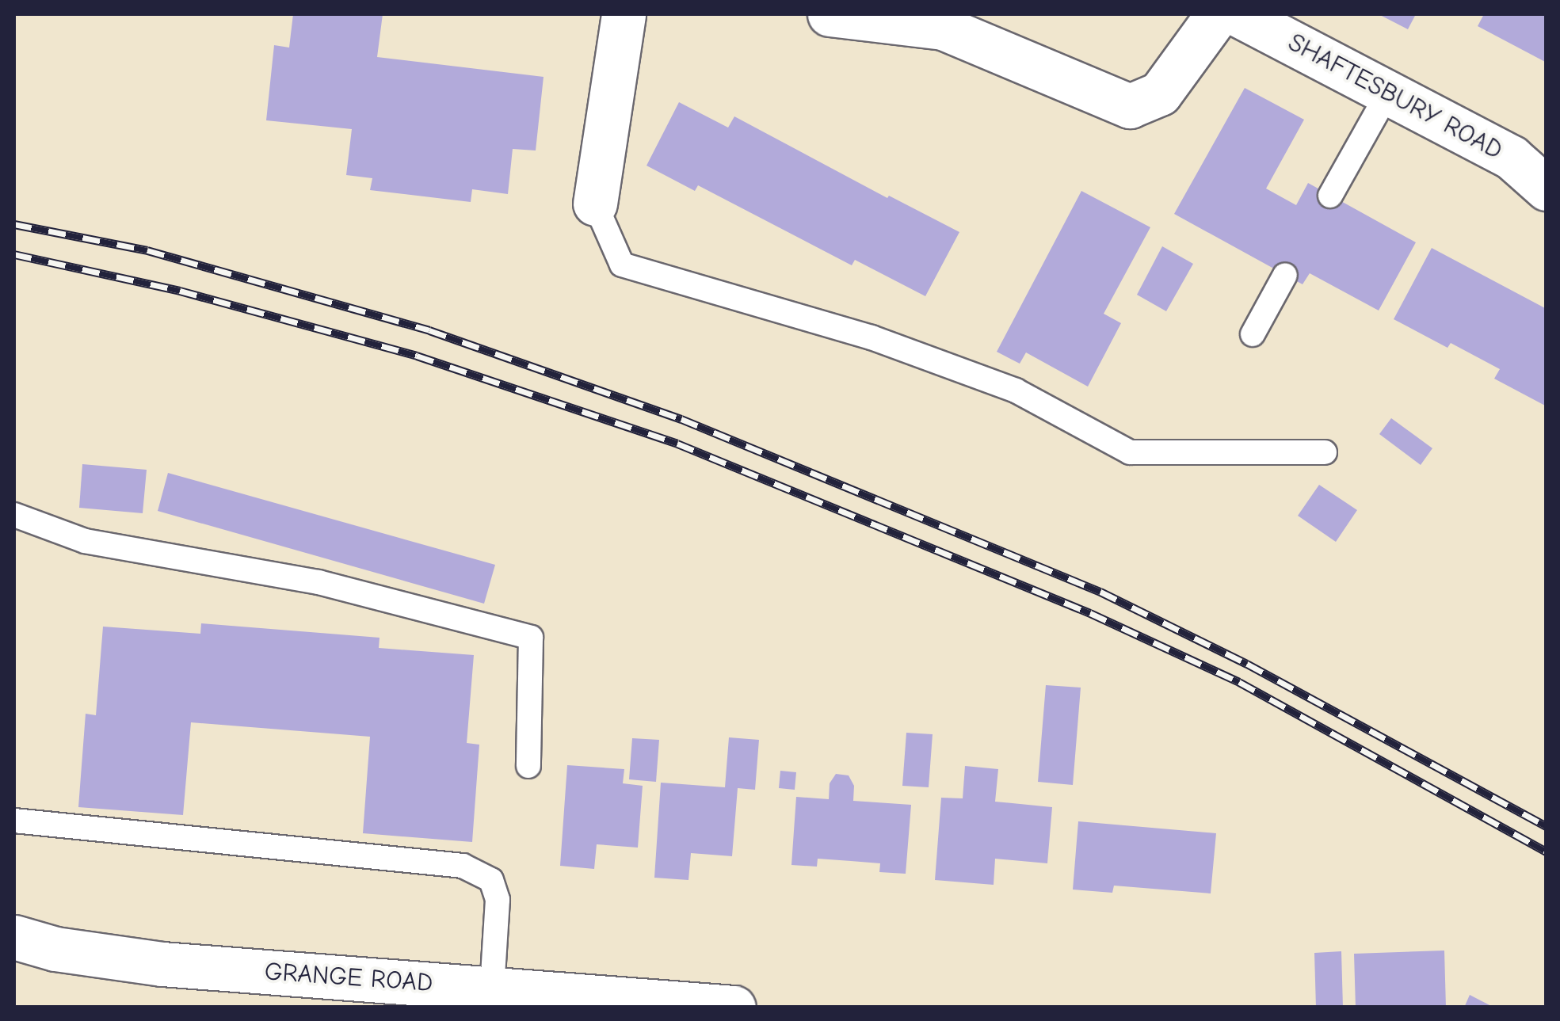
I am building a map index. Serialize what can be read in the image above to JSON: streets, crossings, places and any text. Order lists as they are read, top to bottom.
{
  "streets": {
    "street": ["SHAFTESBURY ROAD", "GRANGE ROAD"]
  }
}
